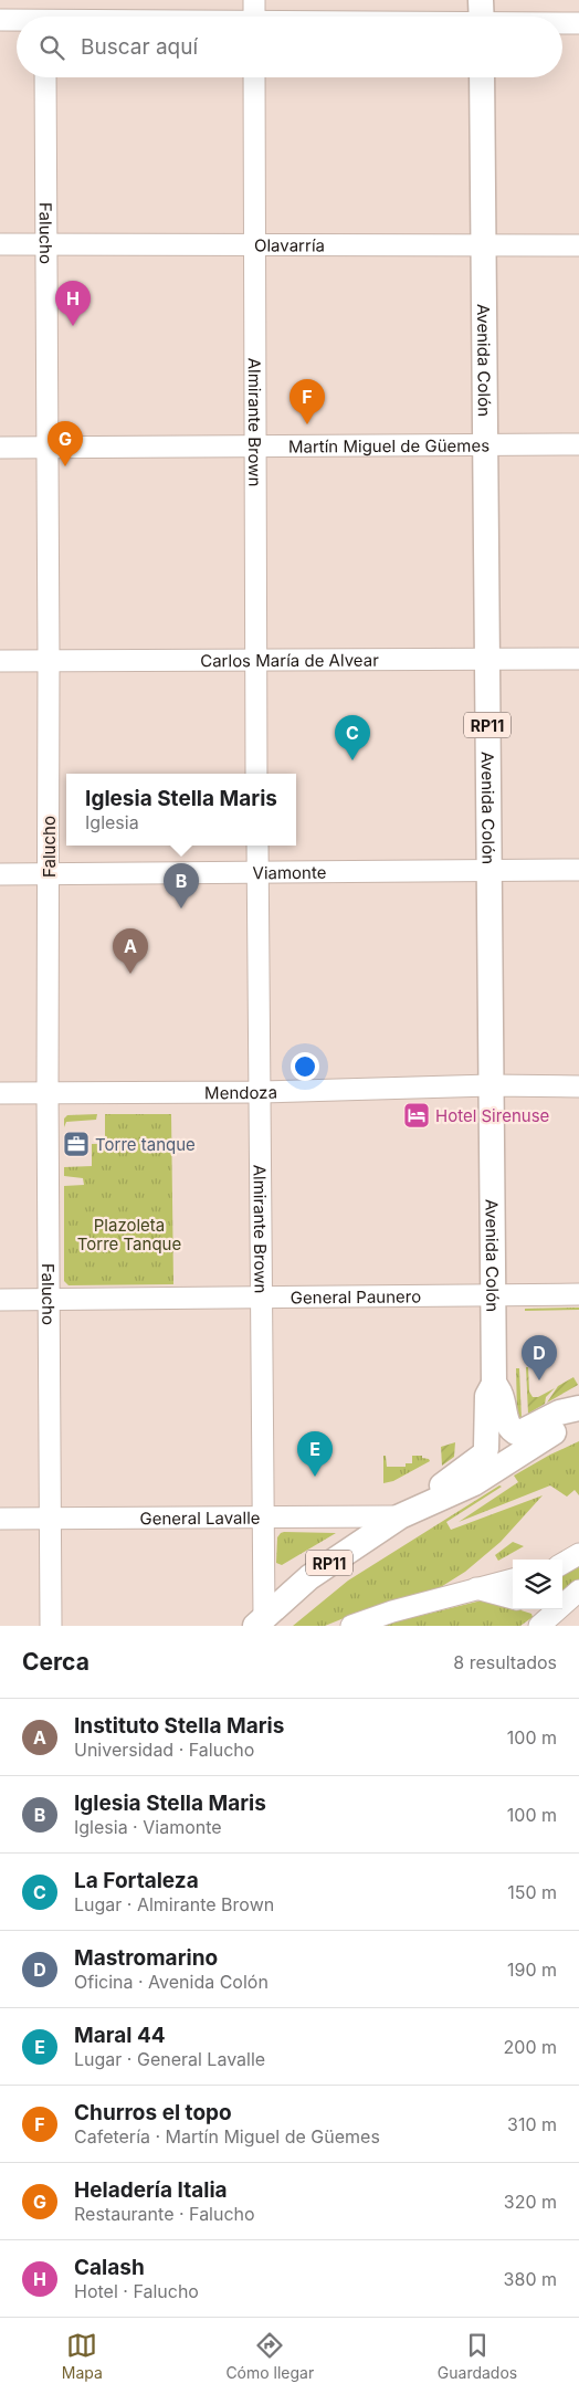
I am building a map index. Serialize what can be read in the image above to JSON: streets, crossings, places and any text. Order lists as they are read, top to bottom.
{
  "streets": {
    "main road": ["Avenida Colón", "RP11"],
    "street": [
      "Falucho",
      "Olavarría",
      "Almirante Brown",
      "Martín Miguel de Güemes",
      "Carlos María de Alvear",
      "Viamonte",
      "Mendoza",
      "General Paunero",
      "General Lavalle"
    ]
  },
  "crossings": [
    ["Falucho", "Olavarría"],
    ["Falucho", "Martín Miguel de Güemes"],
    ["Falucho", "Carlos María de Alvear"],
    ["Falucho", "Viamonte"],
    ["Falucho", "Mendoza"],
    ["Falucho", "General Paunero"],
    ["Falucho", "General Lavalle"],
    ["Olavarría", "Avenida Colón"],
    ["Olavarría", "Almirante Brown"],
    ["Avenida Colón", "Martín Miguel de Güemes"],
    ["Avenida Colón", "Carlos María de Alvear"],
    ["Avenida Colón", "RP11"],
    ["Avenida Colón", "Viamonte"],
    ["Avenida Colón", "Mendoza"],
    ["Avenida Colón", "General Paunero"],
    ["Almirante Brown", "Martín Miguel de Güemes"],
    ["Almirante Brown", "Carlos María de Alvear"],
    ["Almirante Brown", "RP11"],
    ["Almirante Brown", "Viamonte"],
    ["Almirante Brown", "Mendoza"],
    ["Almirante Brown", "General Paunero"],
    ["Almirante Brown", "General Lavalle"],
    ["RP11", "General Lavalle"]
  ],
  "parks": ["Plazoleta Torre Tanque"],
  "places": {
    "hotel": ["Hotel Sirenuse"],
    "office": ["Torre tanque"]
  },
  "page": {
    "search": "Buscar aquí",
    "pins": [
      "H",
      "F",
      "G",
      "C",
      "B",
      "A",
      "D",
      "E"
    ],
    "popup": ["Iglesia Stella Maris", "Iglesia"],
    "heading": ["Cerca", "8 resultados"],
    "list": [
      {
        "mark": "A",
        "name": "Instituto Stella Maris",
        "note": "Universidad · Falucho",
        "value": "100 m"
      },
      {
        "mark": "B",
        "name": "Iglesia Stella Maris",
        "note": "Iglesia · Viamonte",
        "value": "100 m"
      },
      {
        "mark": "C",
        "name": "La Fortaleza",
        "note": "Lugar · Almirante Brown",
        "value": "150 m"
      },
      {
        "mark": "D",
        "name": "Mastromarino",
        "note": "Oficina · Avenida Colón",
        "value": "190 m"
      },
      {
        "mark": "E",
        "name": "Maral 44",
        "note": "Lugar · General Lavalle",
        "value": "200 m"
      },
      {
        "mark": "F",
        "name": "Churros el topo",
        "note": "Cafetería · Martín Miguel de Güemes",
        "value": "310 m"
      },
      {
        "mark": "G",
        "name": "Heladería Italia",
        "note": "Restaurante · Falucho",
        "value": "320 m"
      },
      {
        "mark": "H",
        "name": "Calash",
        "note": "Hotel · Falucho",
        "value": "380 m"
      }
    ],
    "nav": ["Mapa", "Cómo llegar", "Guardados"]
  }
}
